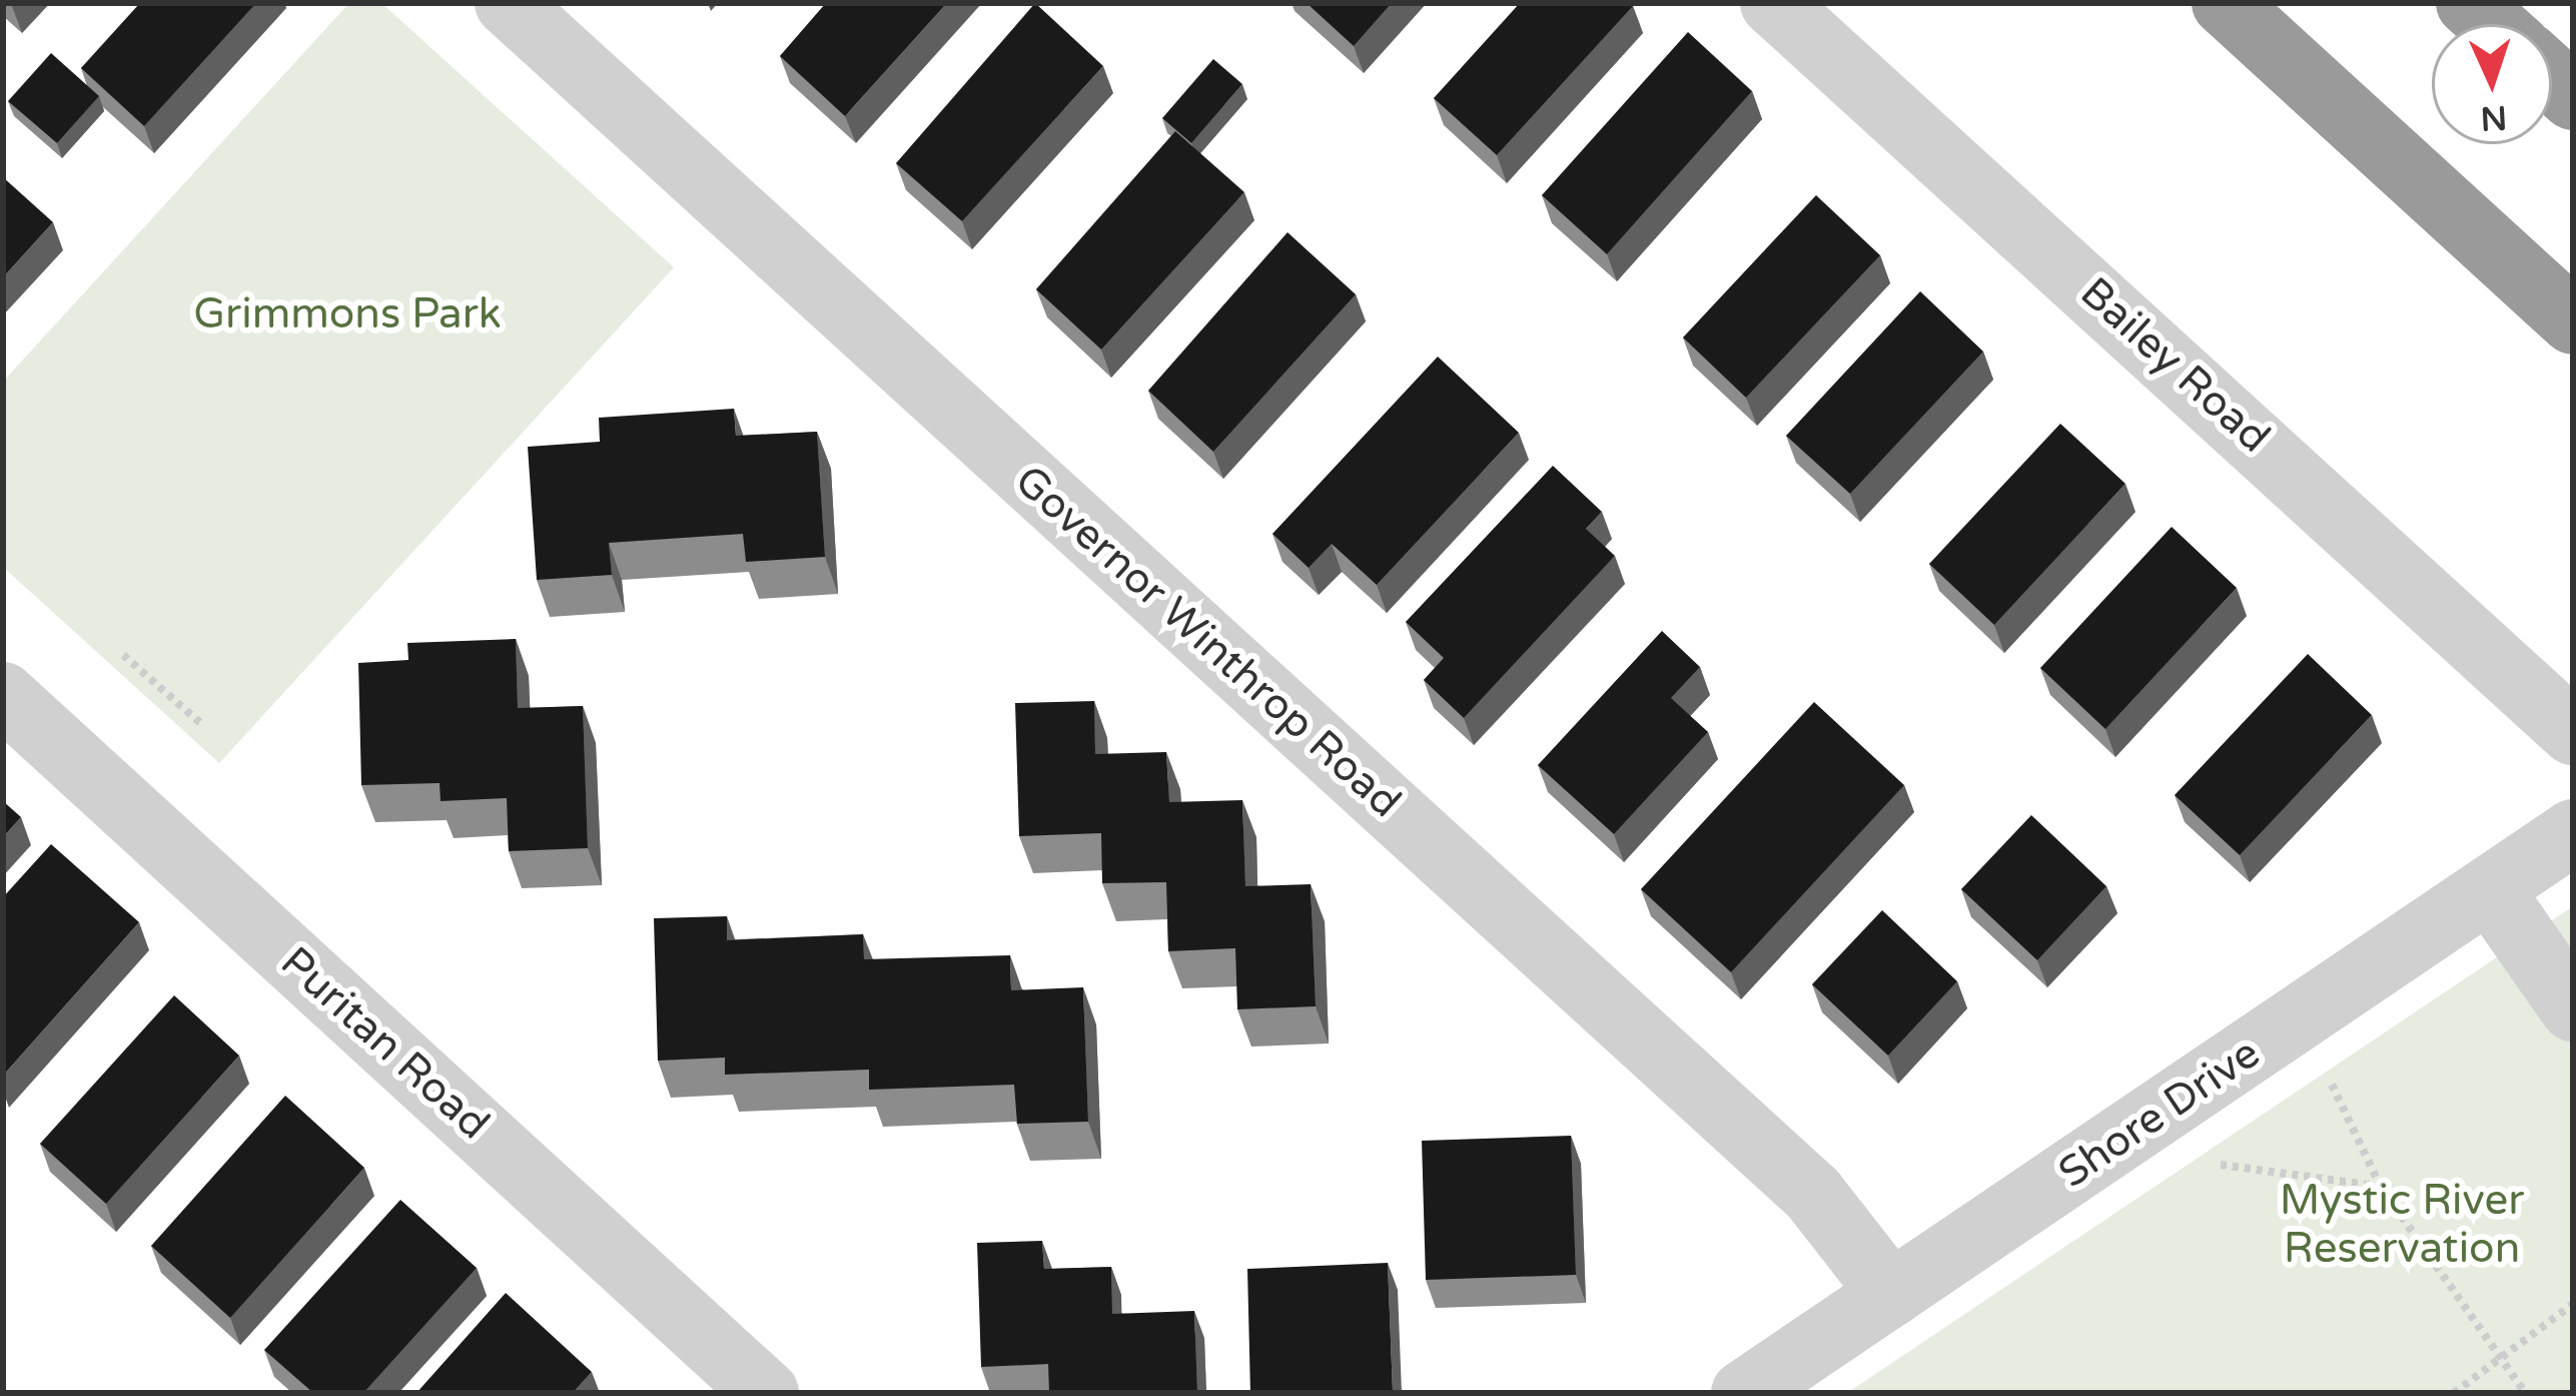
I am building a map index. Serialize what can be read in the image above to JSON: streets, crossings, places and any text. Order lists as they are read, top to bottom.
{
  "streets": {
    "street": [
      "Bailey Road",
      "Governor Winthrop Road",
      "Puritan Road",
      "Shore Drive"
    ]
  },
  "crossings": [
    ["Governor Winthrop Road", "Shore Drive"]
  ],
  "parks": ["Grimmons Park", "Mystic River Reservation"],
  "north": "bottom"
}
